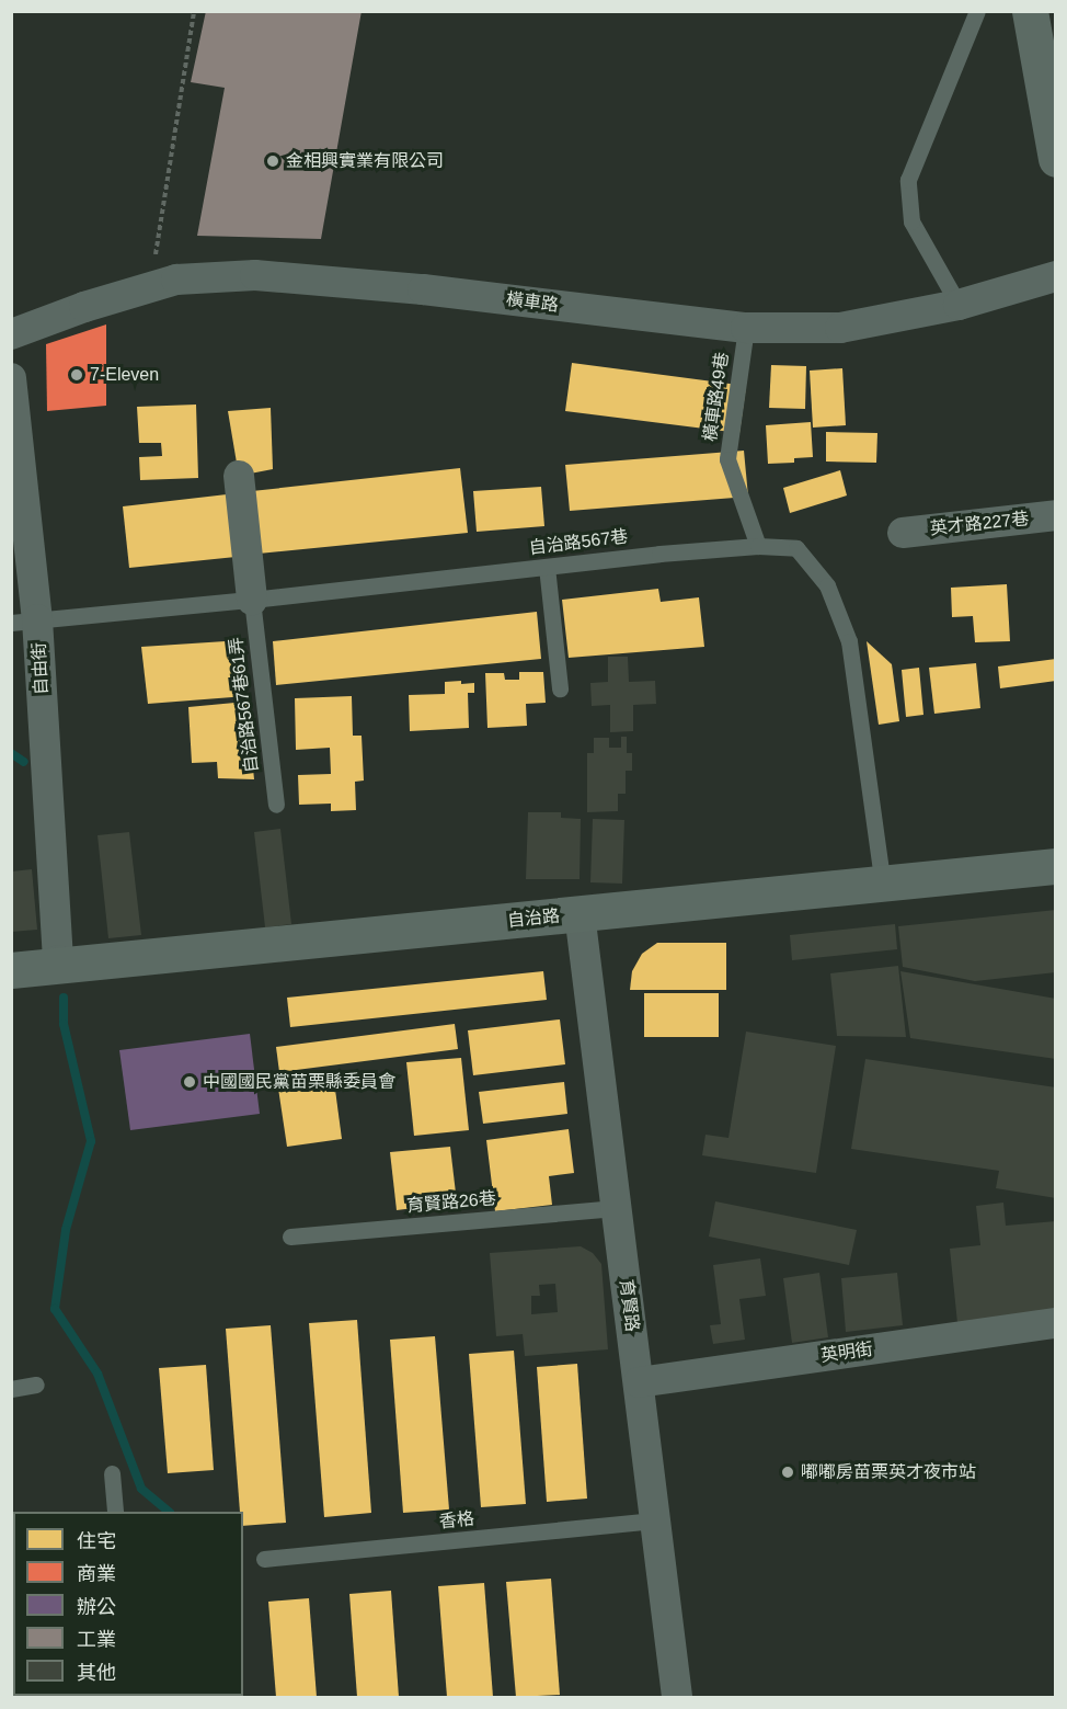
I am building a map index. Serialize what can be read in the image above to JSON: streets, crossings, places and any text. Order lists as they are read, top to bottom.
{
  "streets": {
    "street": [
      "橫車路",
      "英才路227巷",
      "自由街",
      "自治路",
      "育賢路",
      "英明街"
    ],
    "lane": [
      "橫車路49巷",
      "自治路567巷",
      "自治路567巷61弄",
      "育賢路26巷",
      "香格"
    ]
  },
  "crossings": [
    ["橫車路", "橫車路49巷"],
    ["橫車路49巷", "自治路567巷"],
    ["自治路567巷", "自由街"],
    ["自治路567巷", "自治路567巷61弄"],
    ["自治路567巷", "自治路"],
    ["自由街", "自治路"],
    ["自治路", "育賢路"],
    ["育賢路26巷", "育賢路"],
    ["育賢路", "英明街"],
    ["育賢路", "香格"]
  ],
  "places": [
    "金相興實業有限公司",
    "7-Eleven",
    "中國國民黨苗栗縣委員會",
    "嘟嘟房苗栗英才夜市站"
  ],
  "legend": [
    "住宅",
    "商業",
    "辦公",
    "工業",
    "其他"
  ]
}
